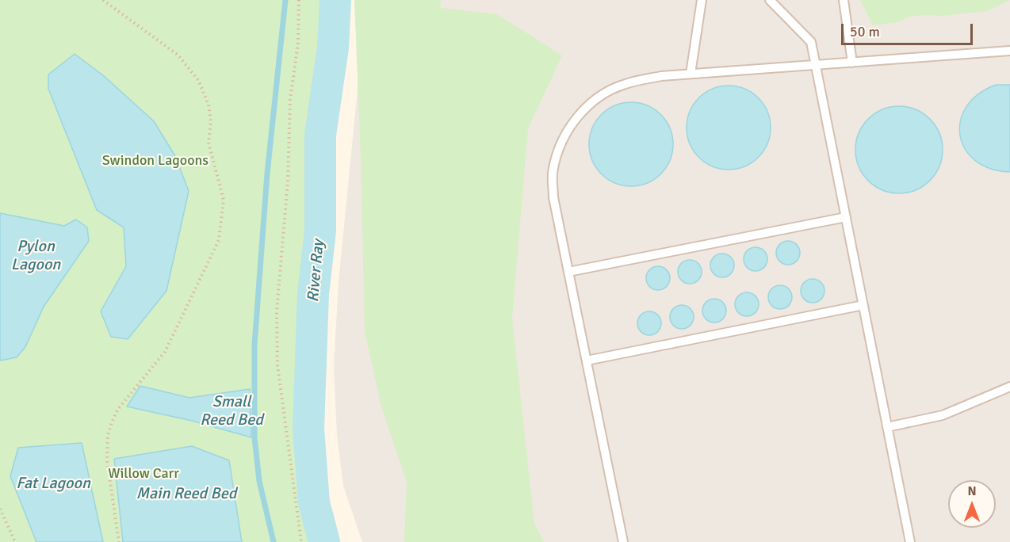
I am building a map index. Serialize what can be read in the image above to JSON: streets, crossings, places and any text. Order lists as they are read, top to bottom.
{
  "water": [
    "Pylon Lagoon",
    "River Ray",
    "Small Reed Bed",
    "Fat Lagoon",
    "Main Reed Bed"
  ],
  "parks": ["Swindon Lagoons", "Willow Carr"],
  "scale_bar": "50 m",
  "north": "top"
}
